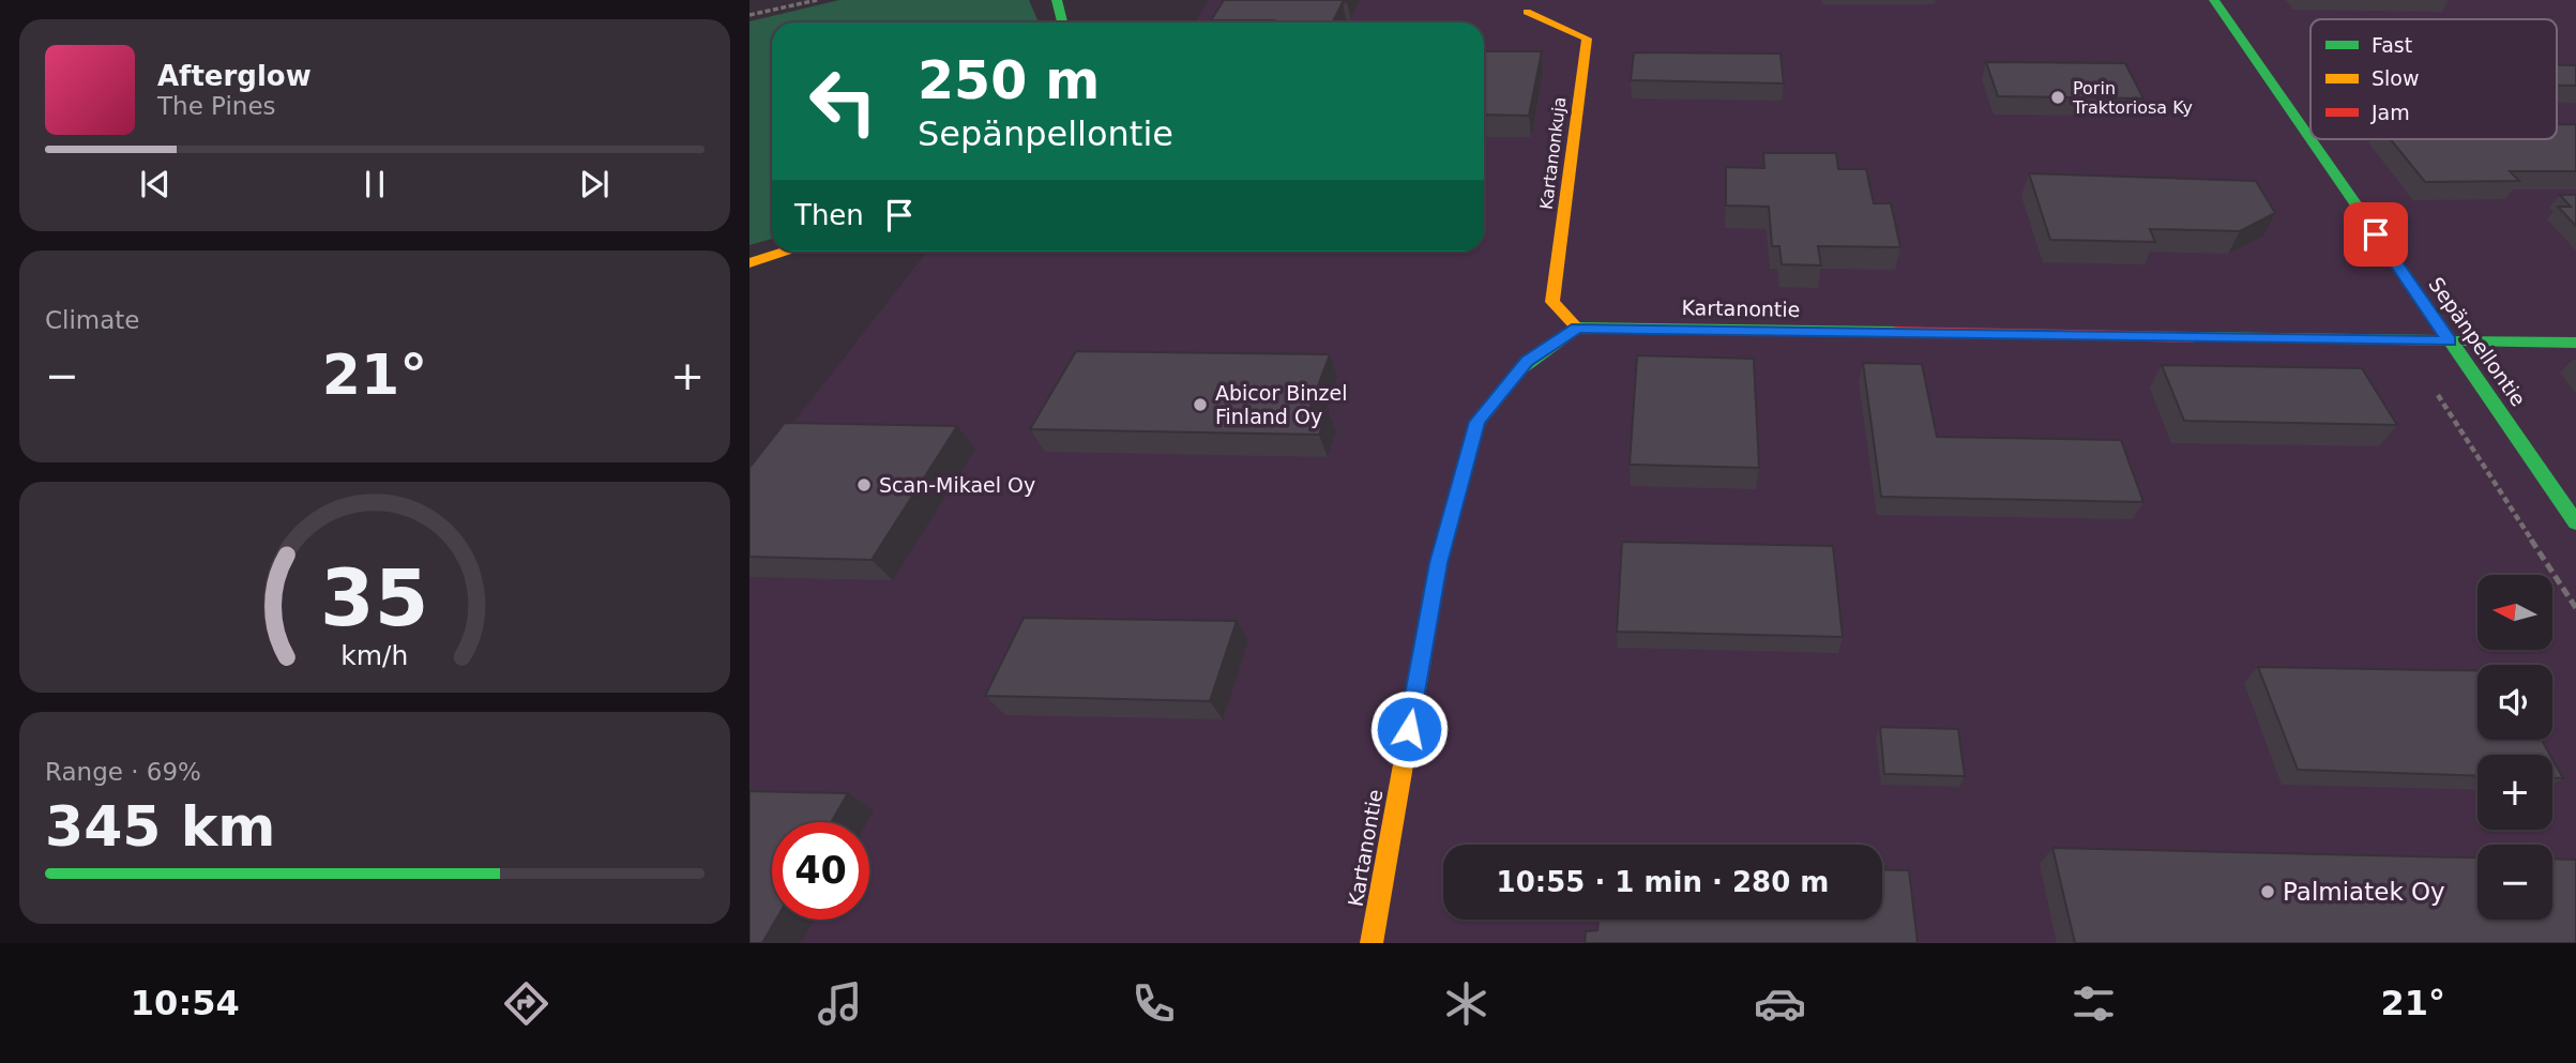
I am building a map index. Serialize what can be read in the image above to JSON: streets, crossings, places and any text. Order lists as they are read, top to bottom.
{
  "streets": {
    "main road": ["Kartanonkuja", "Kartanontie", "Sepänpellontie"]
  },
  "crossings": [
    ["Kartanonkuja", "Kartanontie"],
    ["Kartanontie", "Sepänpellontie"]
  ],
  "places": [
    "Porin Traktoriosa Ky",
    "Abicor Binzel Finland Oy",
    "Scan-Mikael Oy",
    "Palmiatek Oy"
  ],
  "legend": ["Fast", "Slow", "Jam"],
  "north": "left",
  "page": {
    "turn": ["250 m", "Sepänpellontie"],
    "song": ["Afterglow", "The Pines"],
    "then": "Then",
    "tile": [
      "Climate",
      ["Range · 69%", "345 km"]
    ],
    "heat": ["−", "21°", "+"],
    "map_buttons": ["+", "−"],
    "limit": "40",
    "trip": "10:55 · 1 min · 280 m",
    "tabs": ["10:54", "21°"],
    "gauge": ["35", "km/h"]
  }
}
